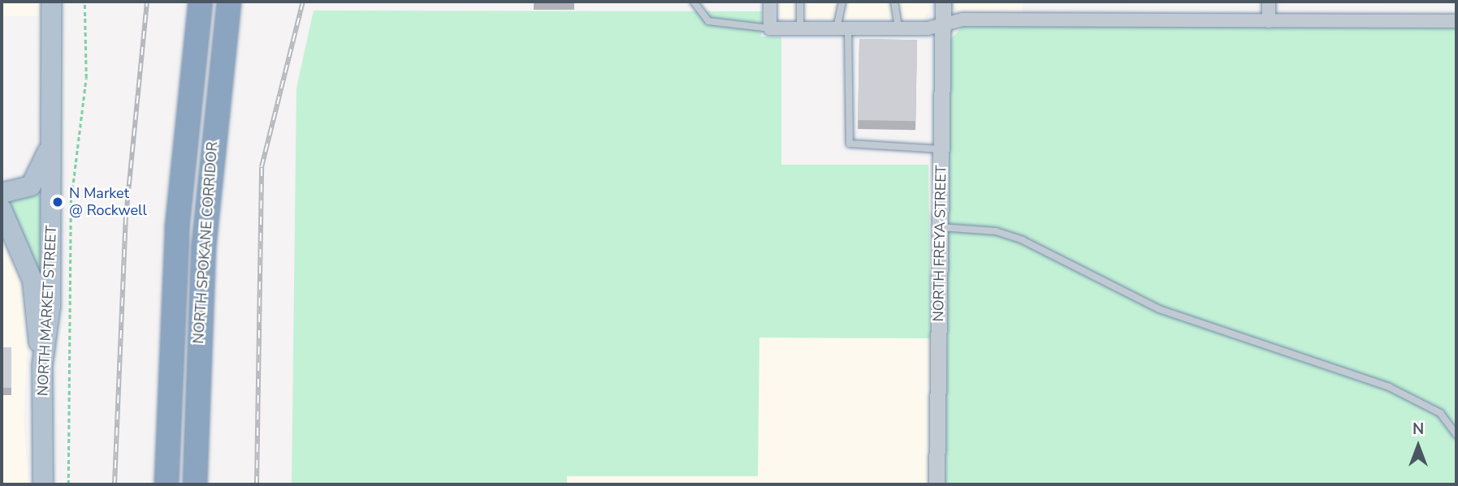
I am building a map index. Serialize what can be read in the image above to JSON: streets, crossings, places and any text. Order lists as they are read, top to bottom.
{
  "streets": {
    "highway": ["NORTH SPOKANE CORRIDOR"],
    "main road": ["NORTH MARKET STREET"],
    "street": ["NORTH FREYA STREET"]
  },
  "places": ["N Market @ Rockwell"],
  "north": "top"
}
